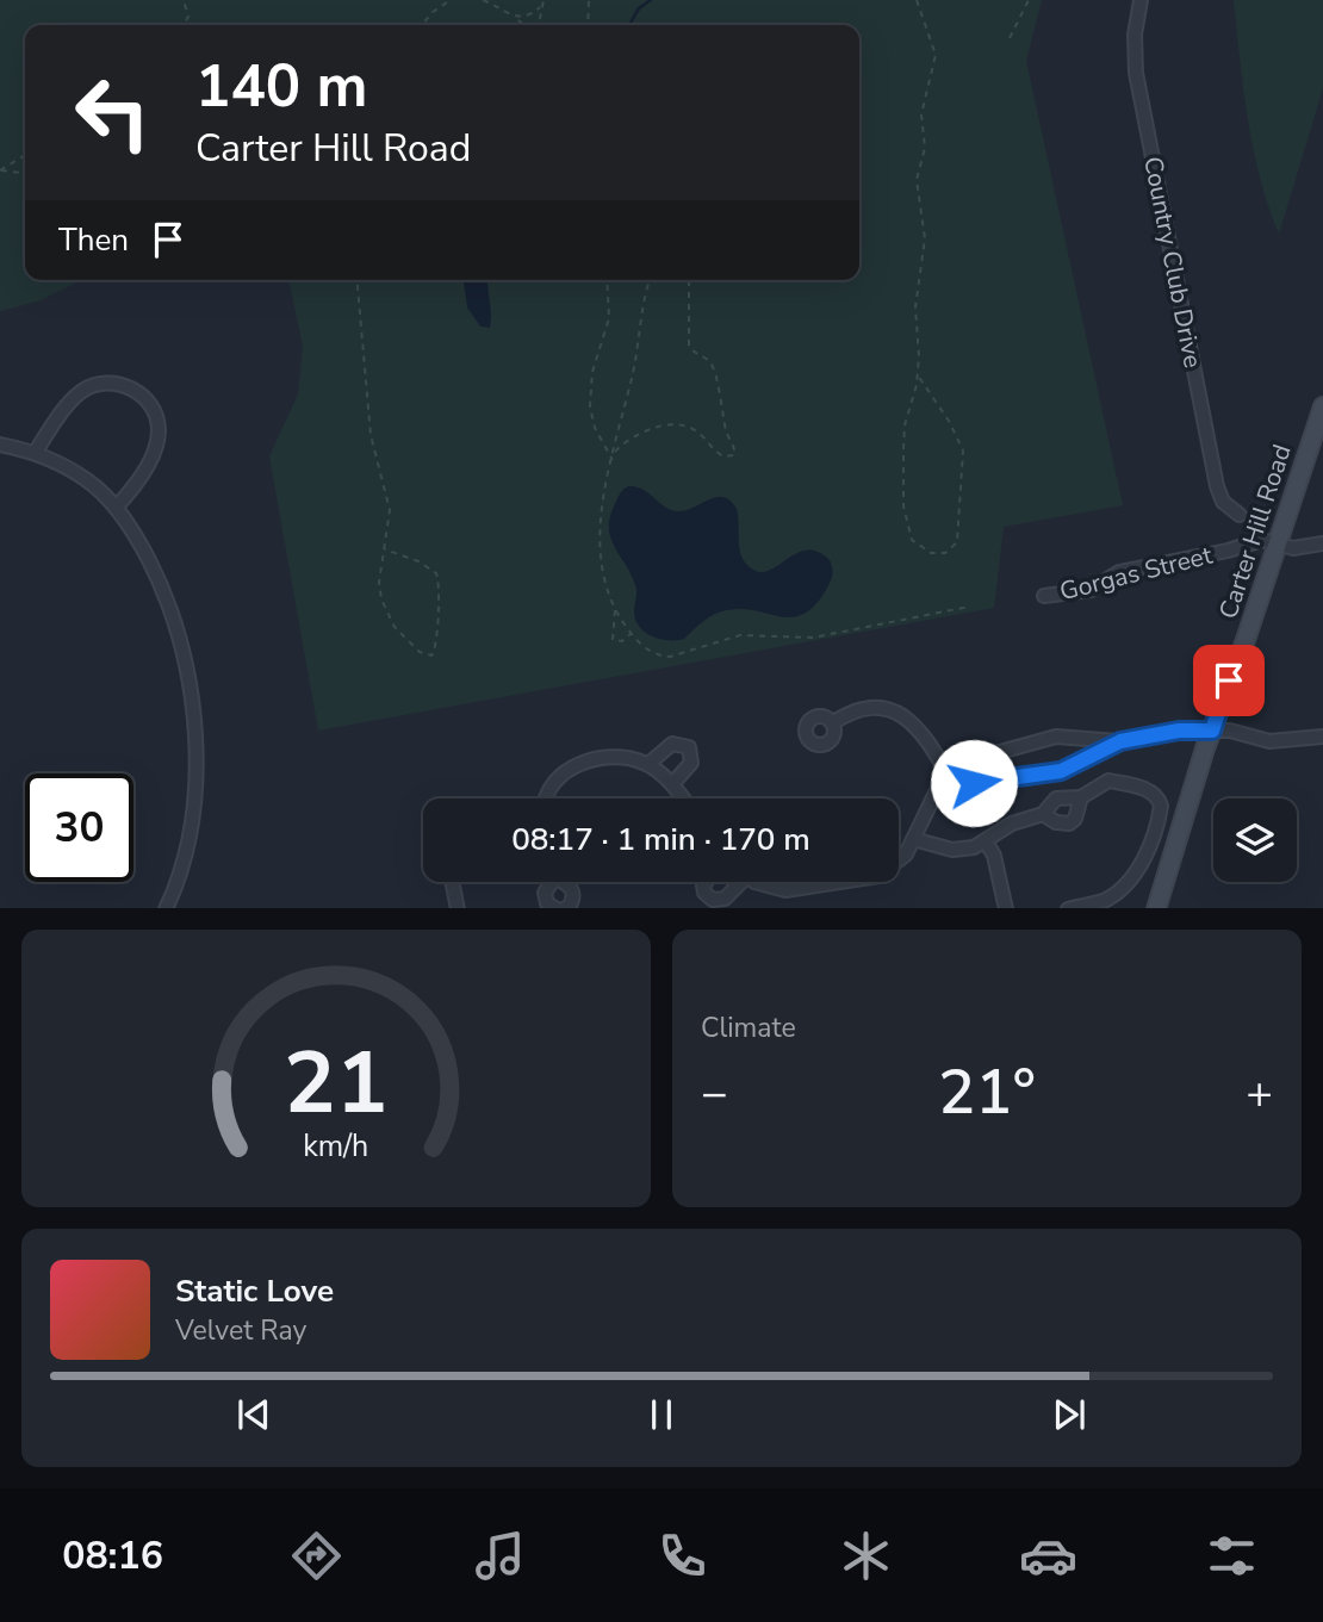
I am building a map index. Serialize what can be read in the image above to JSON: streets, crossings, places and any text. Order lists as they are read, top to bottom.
{
  "streets": {
    "main road": ["Carter Hill Road"],
    "street": ["Country Club Drive", "Gorgas Street"]
  },
  "crossings": [
    ["Carter Hill Road", "Gorgas Street"]
  ],
  "page": {
    "turn": ["140 m", "Carter Hill Road"],
    "then": "Then",
    "limit": "30",
    "trip": "08:17 · 1 min · 170 m",
    "tile": "Climate",
    "heat": ["−", "21°", "+"],
    "song": ["Static Love", "Velvet Ray"],
    "tabs": "08:16",
    "gauge": ["21", "km/h"]
  }
}
